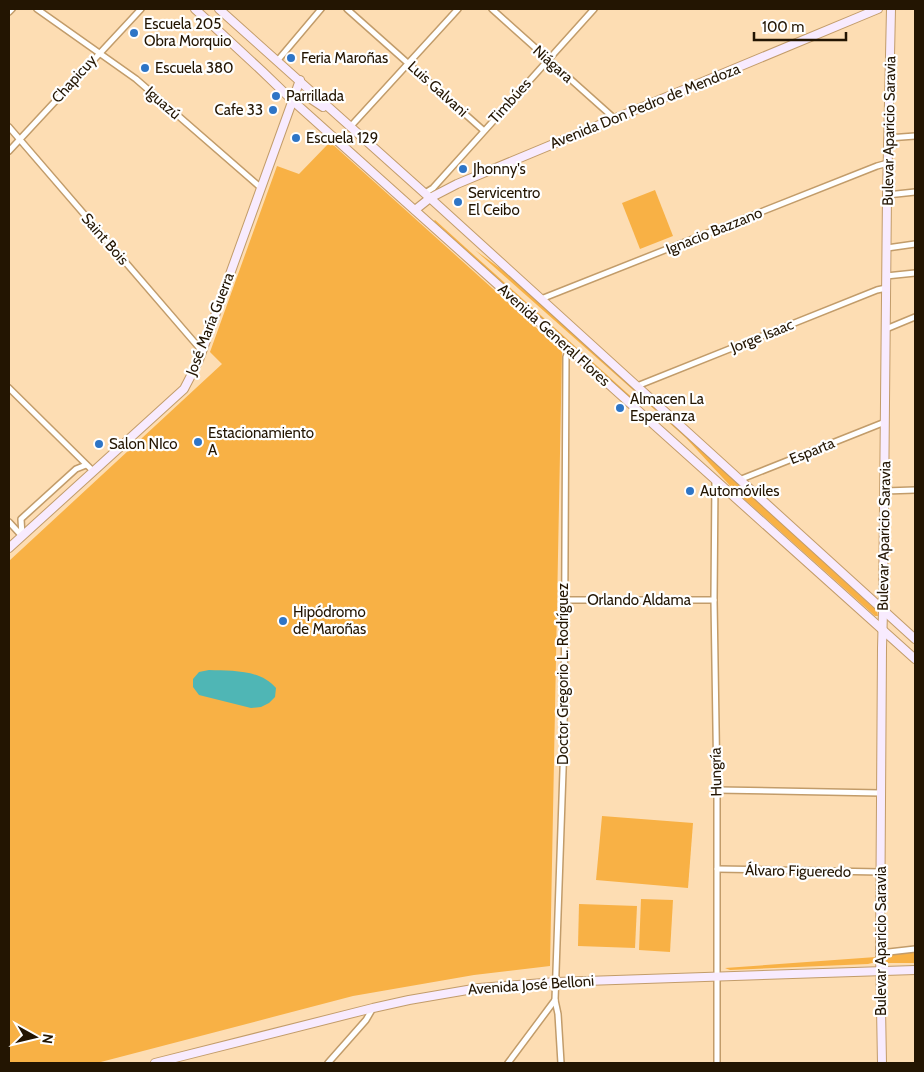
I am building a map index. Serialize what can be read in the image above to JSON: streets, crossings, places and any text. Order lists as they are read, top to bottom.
{
  "streets": {
    "main road": [
      "Avenida Don Pedro de Mendoza",
      "Bulevar Aparicio Saravia",
      "José María Guerra",
      "Avenida General Flores",
      "Avenida José Belloni"
    ],
    "street": [
      "Niágara",
      "Chapicuy",
      "Luis Galvani",
      "Timbúes",
      "Iguazú",
      "Ignacio Bazzano",
      "Saint Bois",
      "Jorge Isaac",
      "Esparta",
      "Orlando Aldama",
      "Doctor Gregorio L. Rodríguez",
      "Hungría",
      "Álvaro Figueredo"
    ]
  },
  "crossings": [
    ["Niágara", "Timbúes"],
    ["Niágara", "Avenida Don Pedro de Mendoza"],
    ["Chapicuy", "Iguazú"],
    ["Chapicuy", "Saint Bois"],
    ["Luis Galvani", "Timbúes"],
    ["Timbúes", "Avenida Don Pedro de Mendoza"],
    ["Timbúes", "Avenida General Flores"],
    ["Iguazú", "José María Guerra"],
    ["Avenida Don Pedro de Mendoza", "Avenida General Flores"],
    ["Bulevar Aparicio Saravia", "Ignacio Bazzano"],
    ["Bulevar Aparicio Saravia", "Avenida General Flores"],
    ["Bulevar Aparicio Saravia", "Jorge Isaac"],
    ["Bulevar Aparicio Saravia", "Esparta"],
    ["Bulevar Aparicio Saravia", "Álvaro Figueredo"],
    ["Bulevar Aparicio Saravia", "Avenida José Belloni"],
    ["Ignacio Bazzano", "Avenida General Flores"],
    ["Saint Bois", "José María Guerra"],
    ["José María Guerra", "Avenida General Flores"],
    ["Avenida General Flores", "Jorge Isaac"],
    ["Avenida General Flores", "Esparta"],
    ["Avenida General Flores", "Doctor Gregorio L. Rodríguez"],
    ["Avenida General Flores", "Hungría"],
    ["Orlando Aldama", "Doctor Gregorio L. Rodríguez"],
    ["Orlando Aldama", "Hungría"],
    ["Doctor Gregorio L. Rodríguez", "Avenida José Belloni"],
    ["Hungría", "Álvaro Figueredo"],
    ["Hungría", "Avenida José Belloni"]
  ],
  "places": [
    "Escuela 205 Obra Morquio",
    "Feria Maroñas",
    "Escuela 380",
    "Parrillada",
    "Cafe 33",
    "Escuela 129",
    "Jhonny's",
    "Servicentro El Ceibo",
    "Almacen La Esperanza",
    "Estacionamiento A",
    "Salon NIco",
    "Automóviles",
    "Hipódromo de Maroñas"
  ],
  "scale_bar": "100 m",
  "north": "right"
}
